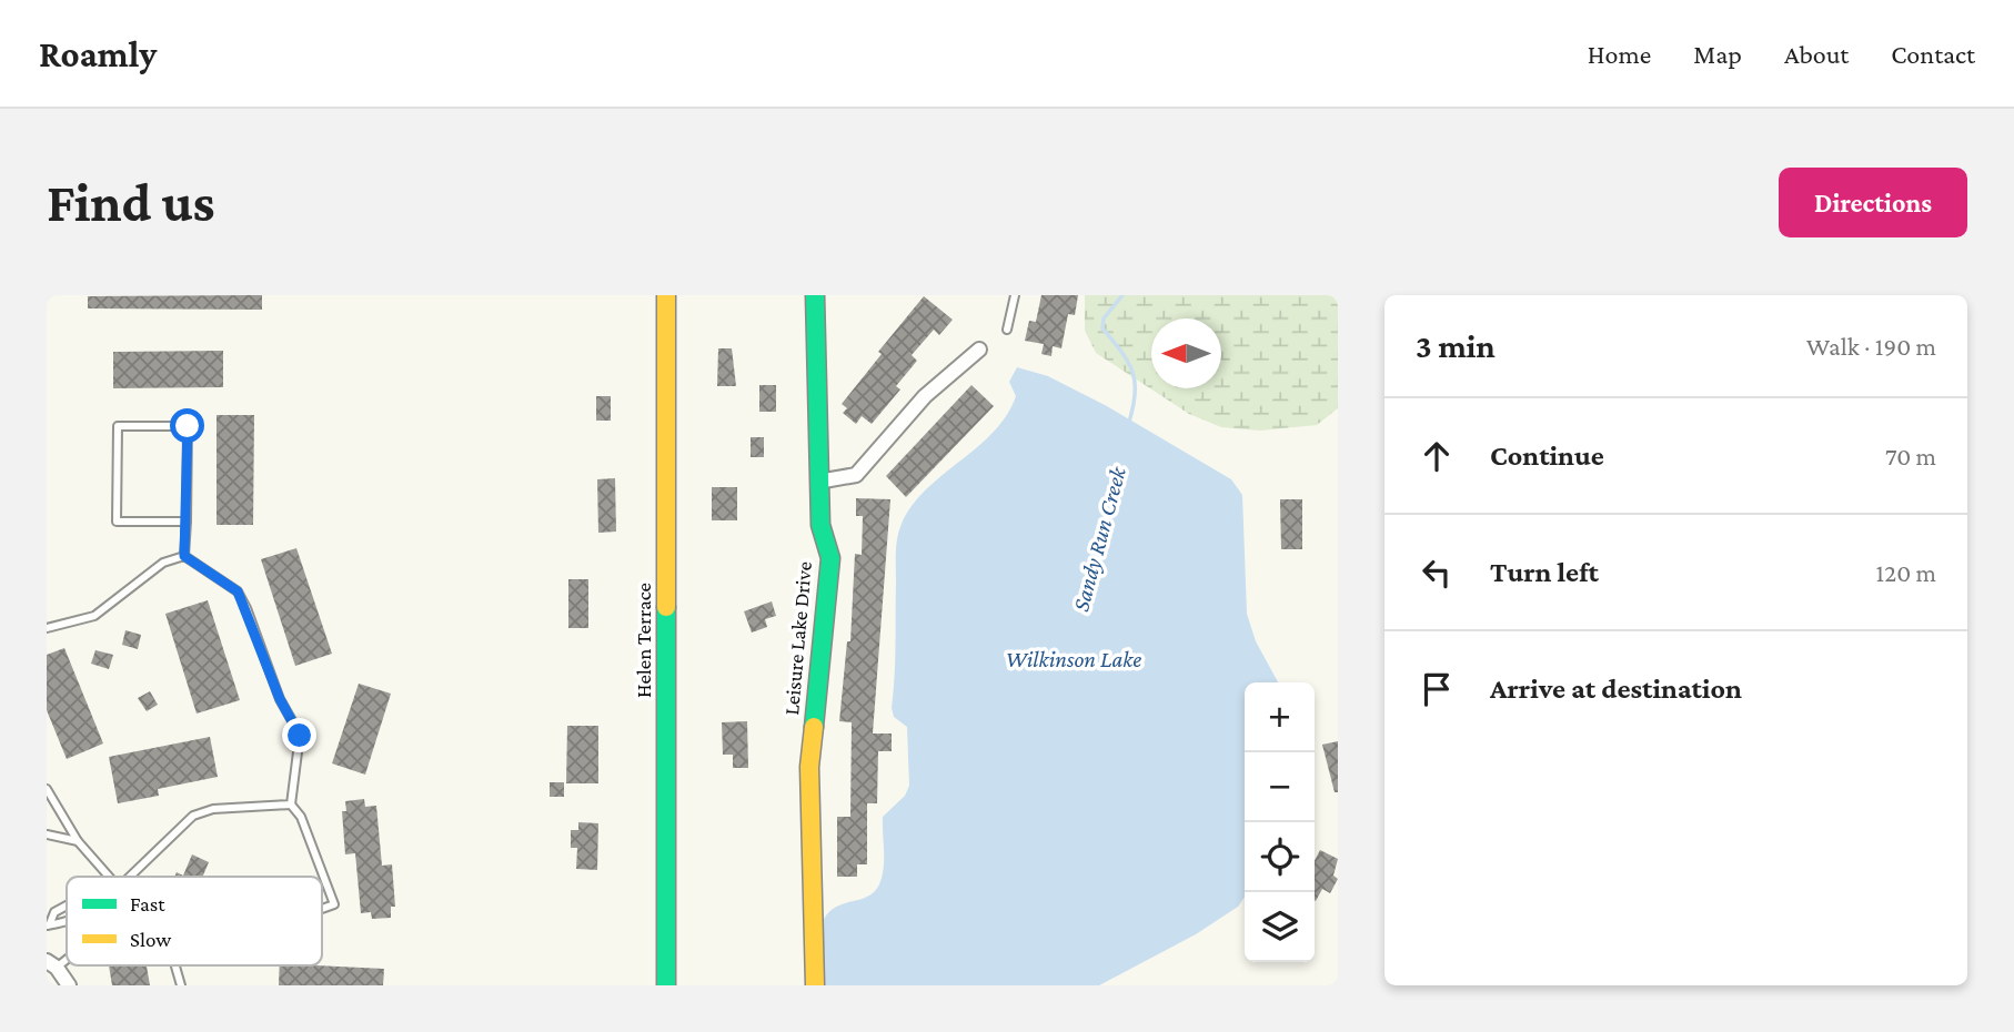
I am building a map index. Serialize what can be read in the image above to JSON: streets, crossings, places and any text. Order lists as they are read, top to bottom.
{
  "streets": {
    "street": ["Leisure Lake Drive", "Helen Terrace"]
  },
  "water": ["Sandy Run Creek", "Wilkinson Lake"],
  "legend": ["Fast", "Slow"],
  "north": "left",
  "page": {
    "header": "Roamly",
    "nav": [
      "Home",
      "Map",
      "About",
      "Contact"
    ],
    "buttons": "Directions",
    "title": "Find us",
    "heading": ["3 min", "Walk · 190 m"],
    "list": [
      ["Continue", "70 m"],
      ["Turn left", "120 m"],
      "Arrive at destination"
    ],
    "map_buttons": ["+", "−"]
  }
}
